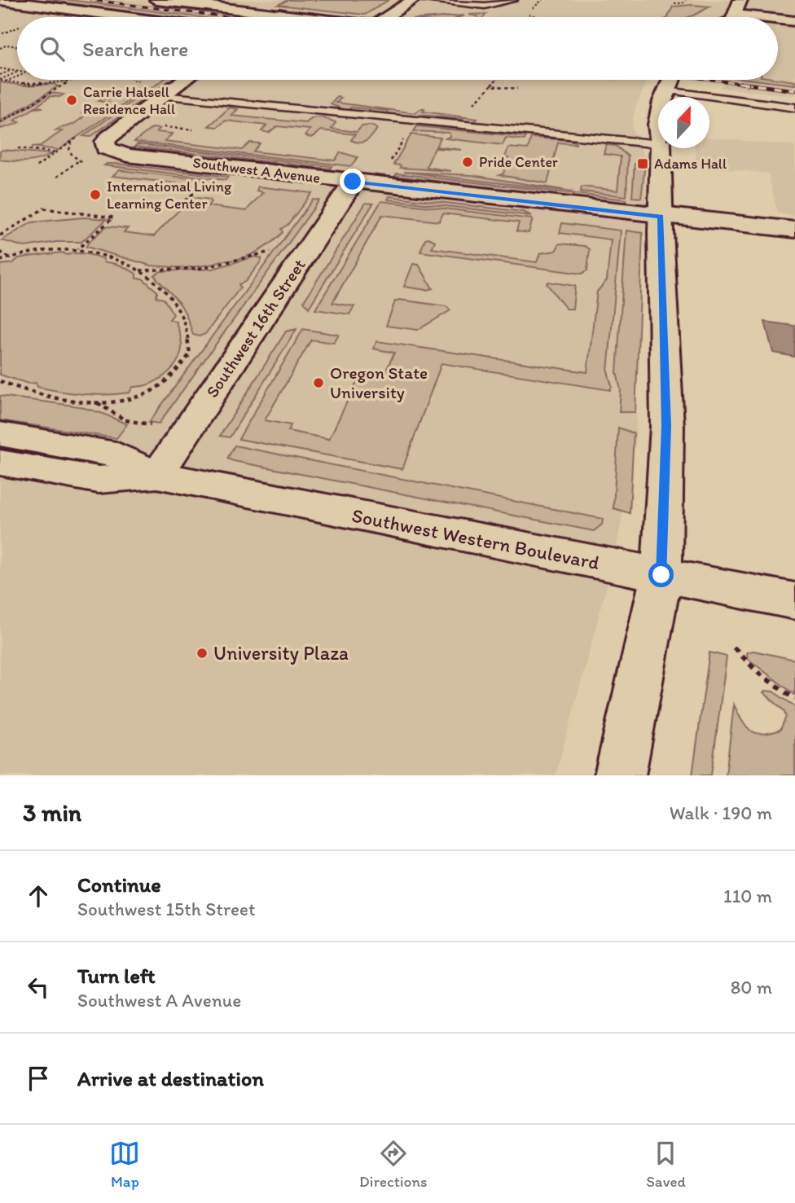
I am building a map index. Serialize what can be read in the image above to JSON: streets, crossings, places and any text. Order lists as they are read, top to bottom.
{
  "streets": {
    "street": ["Southwest A Avenue", "Southwest 16th Street", "Southwest Western Boulevard"]
  },
  "crossings": [
    ["Southwest A Avenue", "Southwest 16th Street"],
    ["Southwest 16th Street", "Southwest Western Boulevard"]
  ],
  "places": {
    "other": [
      "Carrie Halsell Residence Hall",
      "Pride Center",
      "International Living Learning Center",
      "Oregon State University",
      "University Plaza"
    ],
    "transit": ["Adams Hall"]
  },
  "north": "top",
  "page": {
    "search": "Search here",
    "heading": ["3 min", "Walk · 190 m"],
    "list": [
      ["Continue", "Southwest 15th Street", "110 m"],
      ["Turn left", "Southwest A Avenue", "80 m"],
      "Arrive at destination"
    ],
    "nav": ["Map", "Directions", "Saved"]
  }
}
